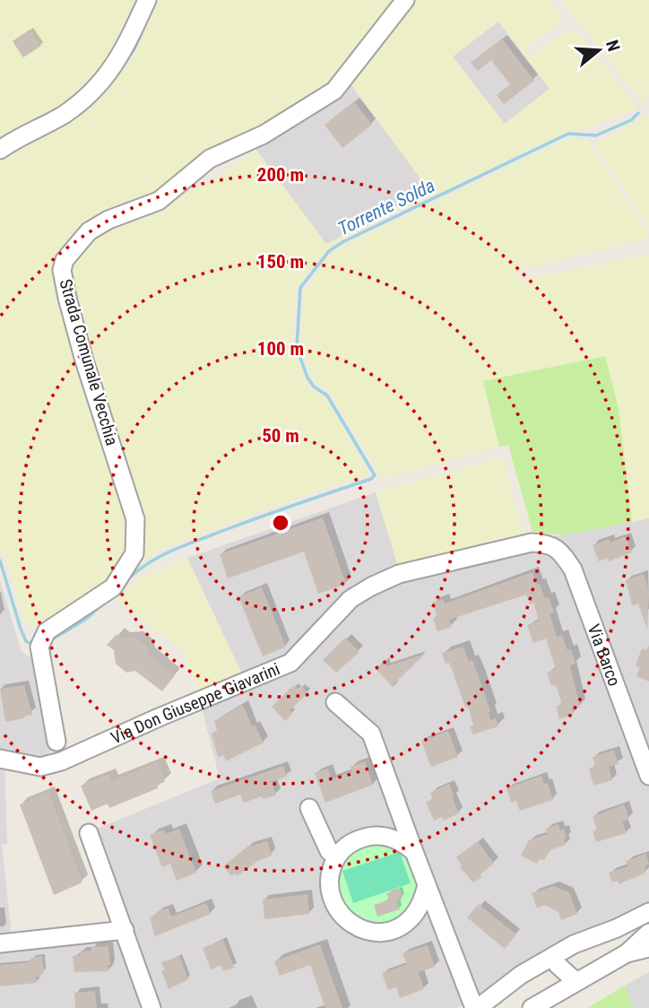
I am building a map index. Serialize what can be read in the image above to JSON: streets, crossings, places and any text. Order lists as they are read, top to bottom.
{
  "streets": {
    "street": ["Strada Comunale Vecchia", "Via Barco", "Via Don Giuseppe Giavarini"]
  },
  "crossings": [
    ["Via Barco", "Via Don Giuseppe Giavarini"]
  ],
  "water": ["Torrente Solda"],
  "north": "right",
  "rings": [
    "200 m",
    "150 m",
    "100 m",
    "50 m"
  ]
}
